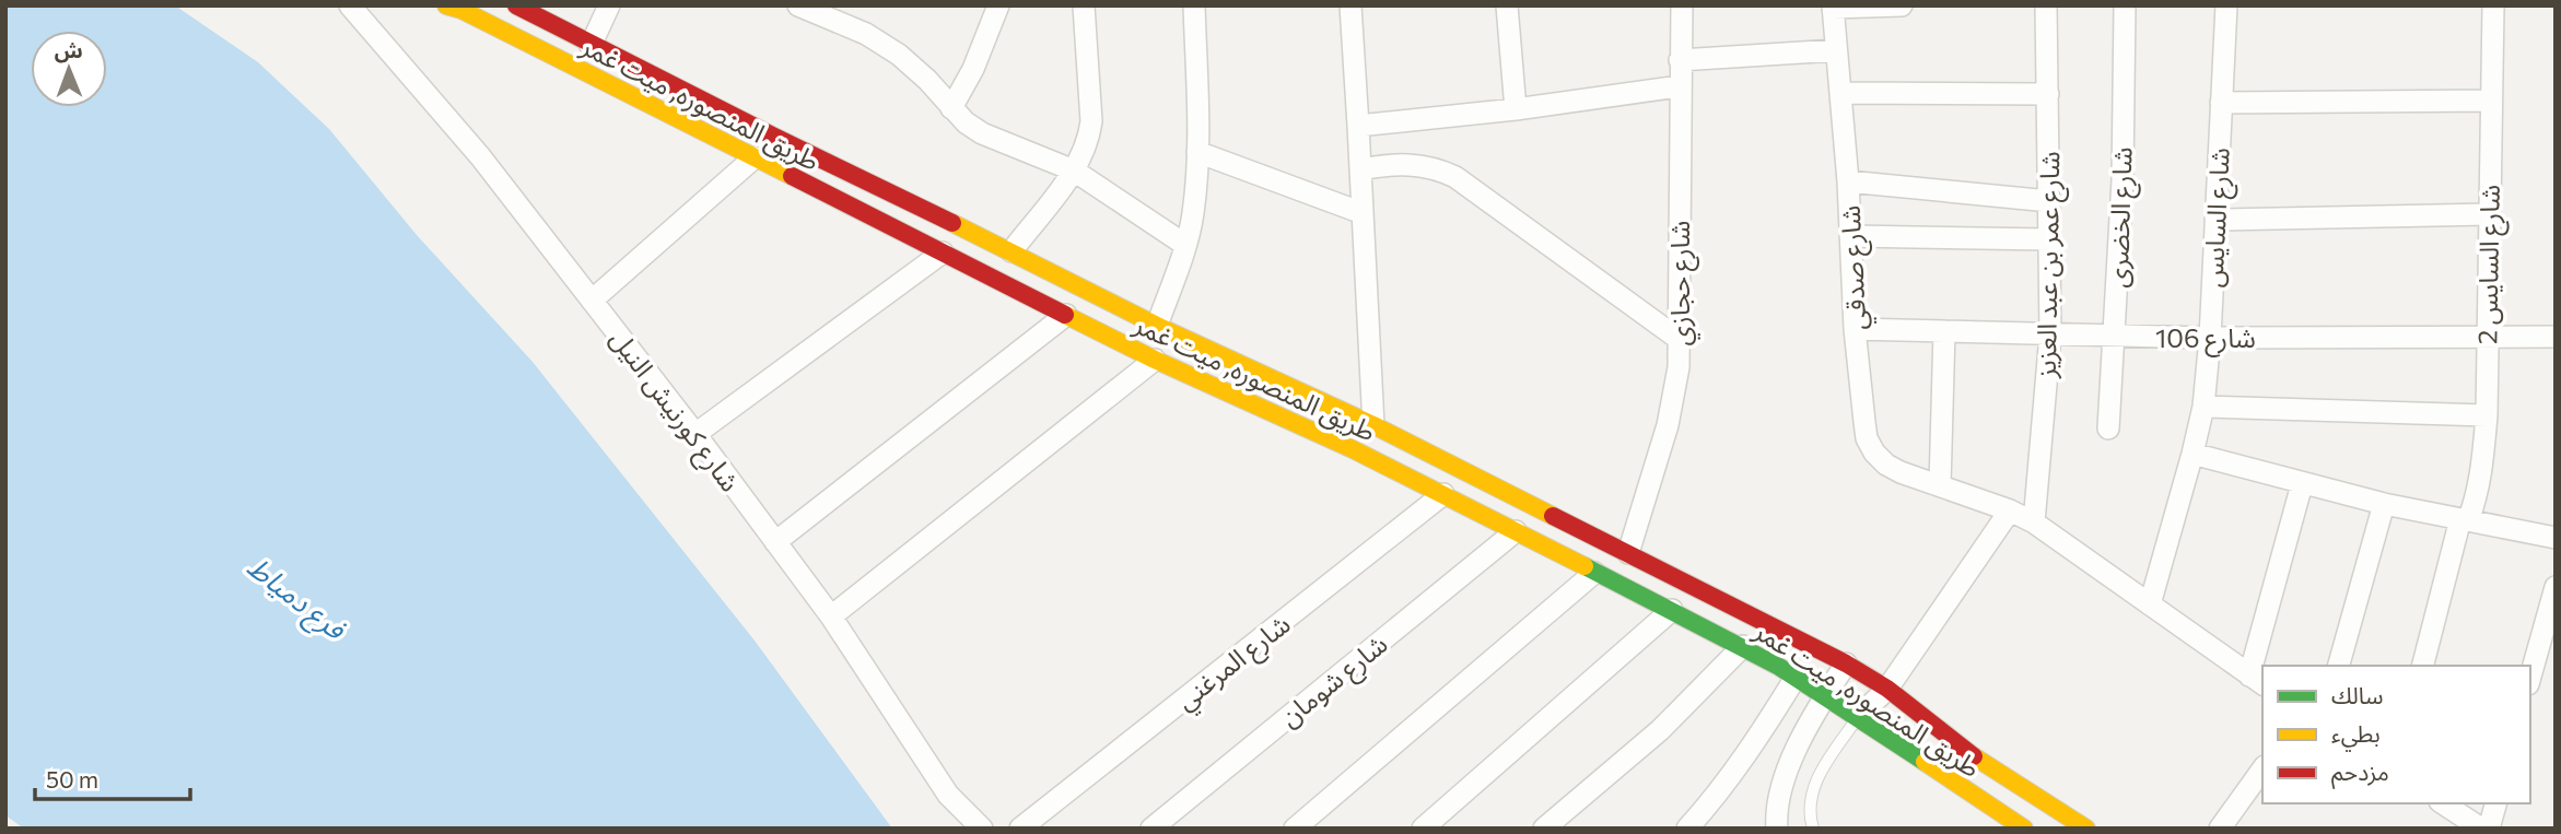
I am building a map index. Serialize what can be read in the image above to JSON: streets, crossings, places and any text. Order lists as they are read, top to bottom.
{
  "streets": {
    "main road": ["طريق المنصوره, ميت غمر"],
    "street": [
      "شارع الخضرى",
      "شارع السايس",
      "شارع عمر بن عبد العزيز",
      "شارع السايس 2",
      "شارع صدقي",
      "شارع حجازي",
      "شارع 106",
      "شارع كورنيش النيل",
      "شارع المرغني",
      "شارع شومان"
    ]
  },
  "crossings": [
    ["طريق المنصوره, ميت غمر", "شارع حجازي"],
    ["طريق المنصوره, ميت غمر", "شارع المرغني"],
    ["طريق المنصوره, ميت غمر", "شارع شومان"],
    ["شارع الخضرى", "شارع 106"],
    ["شارع السايس", "شارع صدقي"],
    ["شارع السايس", "شارع 106"],
    ["شارع عمر بن عبد العزيز", "شارع صدقي"],
    ["شارع عمر بن عبد العزيز", "شارع 106"],
    ["شارع السايس 2", "شارع 106"],
    ["شارع صدقي", "شارع 106"]
  ],
  "water": ["فرع دمياط"],
  "legend": ["سالك", "بطيء", "مزدحم"],
  "scale_bar": "50 m",
  "north": "top"
}
